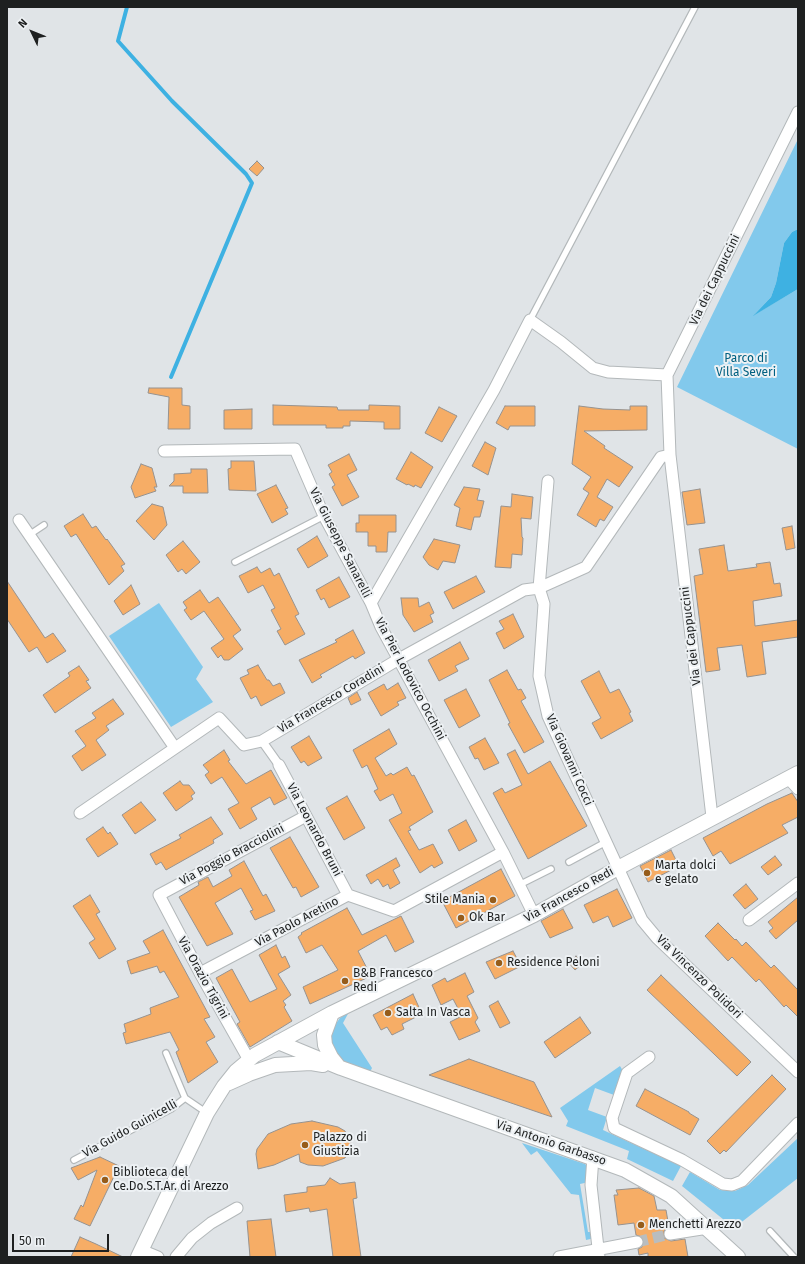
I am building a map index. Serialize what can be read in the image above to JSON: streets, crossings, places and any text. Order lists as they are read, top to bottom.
{
  "streets": {
    "street": [
      "Via dei Cappuccini",
      "Via Giuseppe Sanarelli",
      "Via Pier Lodovico Occhini",
      "Via Francesco Coradini",
      "Via Giovanni Cocci",
      "Via Leonardo Bruni",
      "Via Poggio Bracciolini",
      "Via Francesco Redi",
      "Via Paolo Aretino",
      "Via Vincenzo Polidori",
      "Via Orazio Tigrini",
      "Via Antonio Garbasso"
    ],
    "lane": ["Via Guido Guinicelli"]
  },
  "crossings": [
    ["Via dei Cappuccini", "Via Francesco Redi"],
    ["Via Giuseppe Sanarelli", "Via Pier Lodovico Occhini"],
    ["Via Pier Lodovico Occhini", "Via Francesco Coradini"],
    ["Via Pier Lodovico Occhini", "Via Francesco Redi"],
    ["Via Pier Lodovico Occhini", "Via Paolo Aretino"],
    ["Via Francesco Coradini", "Via Giovanni Cocci"],
    ["Via Giovanni Cocci", "Via Francesco Redi"],
    ["Via Giovanni Cocci", "Via Vincenzo Polidori"],
    ["Via Leonardo Bruni", "Via Poggio Bracciolini"],
    ["Via Leonardo Bruni", "Via Paolo Aretino"],
    ["Via Poggio Bracciolini", "Via Orazio Tigrini"],
    ["Via Francesco Redi", "Via Vincenzo Polidori"],
    ["Via Francesco Redi", "Via Orazio Tigrini"],
    ["Via Francesco Redi", "Via Antonio Garbasso"],
    ["Via Paolo Aretino", "Via Orazio Tigrini"]
  ],
  "parks": ["Parco di Villa Severi"],
  "places": [
    "Marta dolci e gelato",
    "Stile Mania",
    "Ok Bar",
    "Residence Peloni",
    "B&B Francesco Redi",
    "Salta In Vasca",
    "Palazzo di Giustizia",
    "Biblioteca del Ce.Do.S.T.Ar. di Arezzo",
    "Menchetti Arezzo"
  ],
  "scale_bar": "50 m",
  "north": "top left"
}
